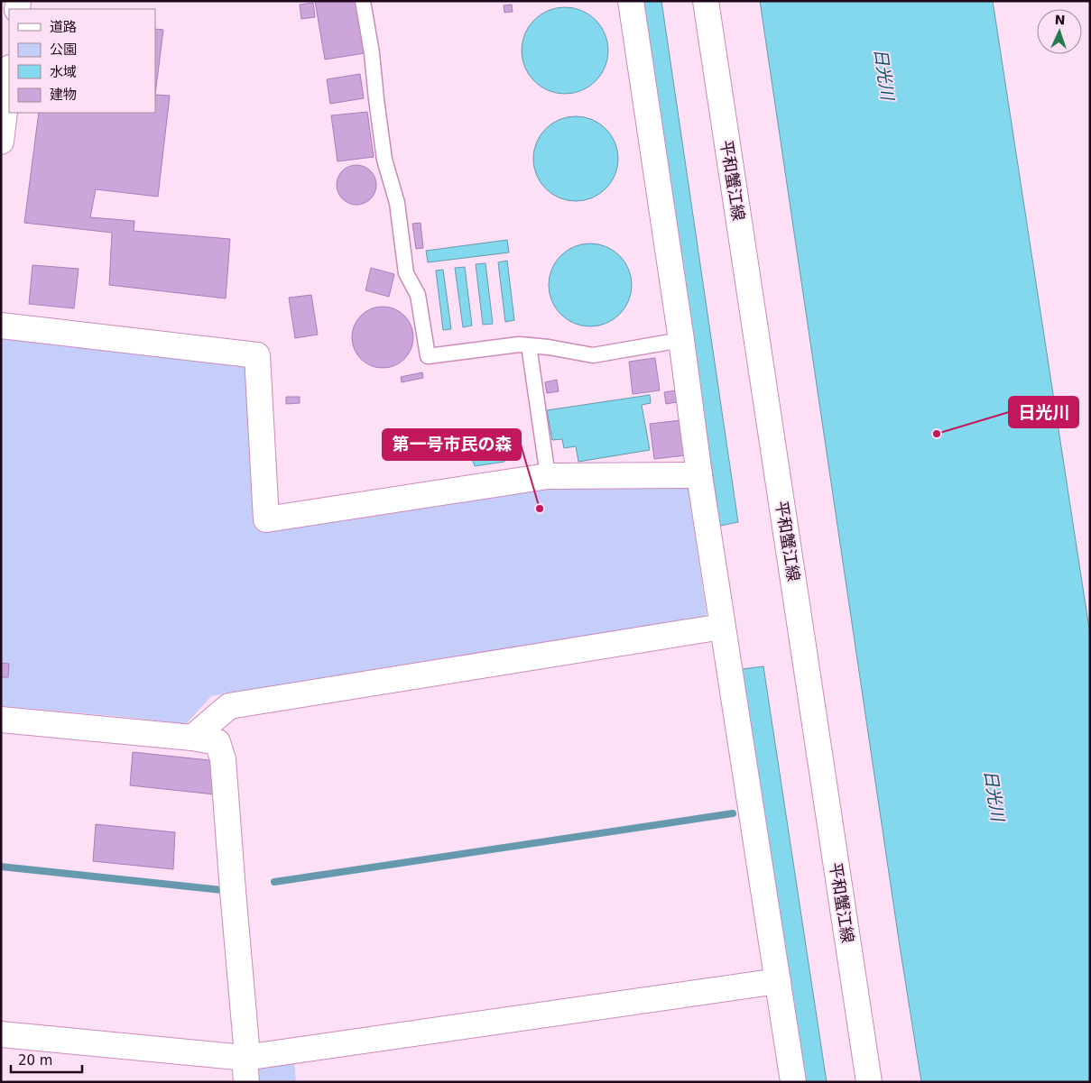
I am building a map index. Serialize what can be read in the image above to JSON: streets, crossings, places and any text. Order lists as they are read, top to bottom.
{
  "streets": {
    "street": ["平和蟹江線"]
  },
  "water": ["日光川"],
  "places": ["日光川", "第一号市民の森"],
  "legend": [
    "道路",
    "公園",
    "水域",
    "建物"
  ],
  "scale_bar": "20 m",
  "north": "top"
}
